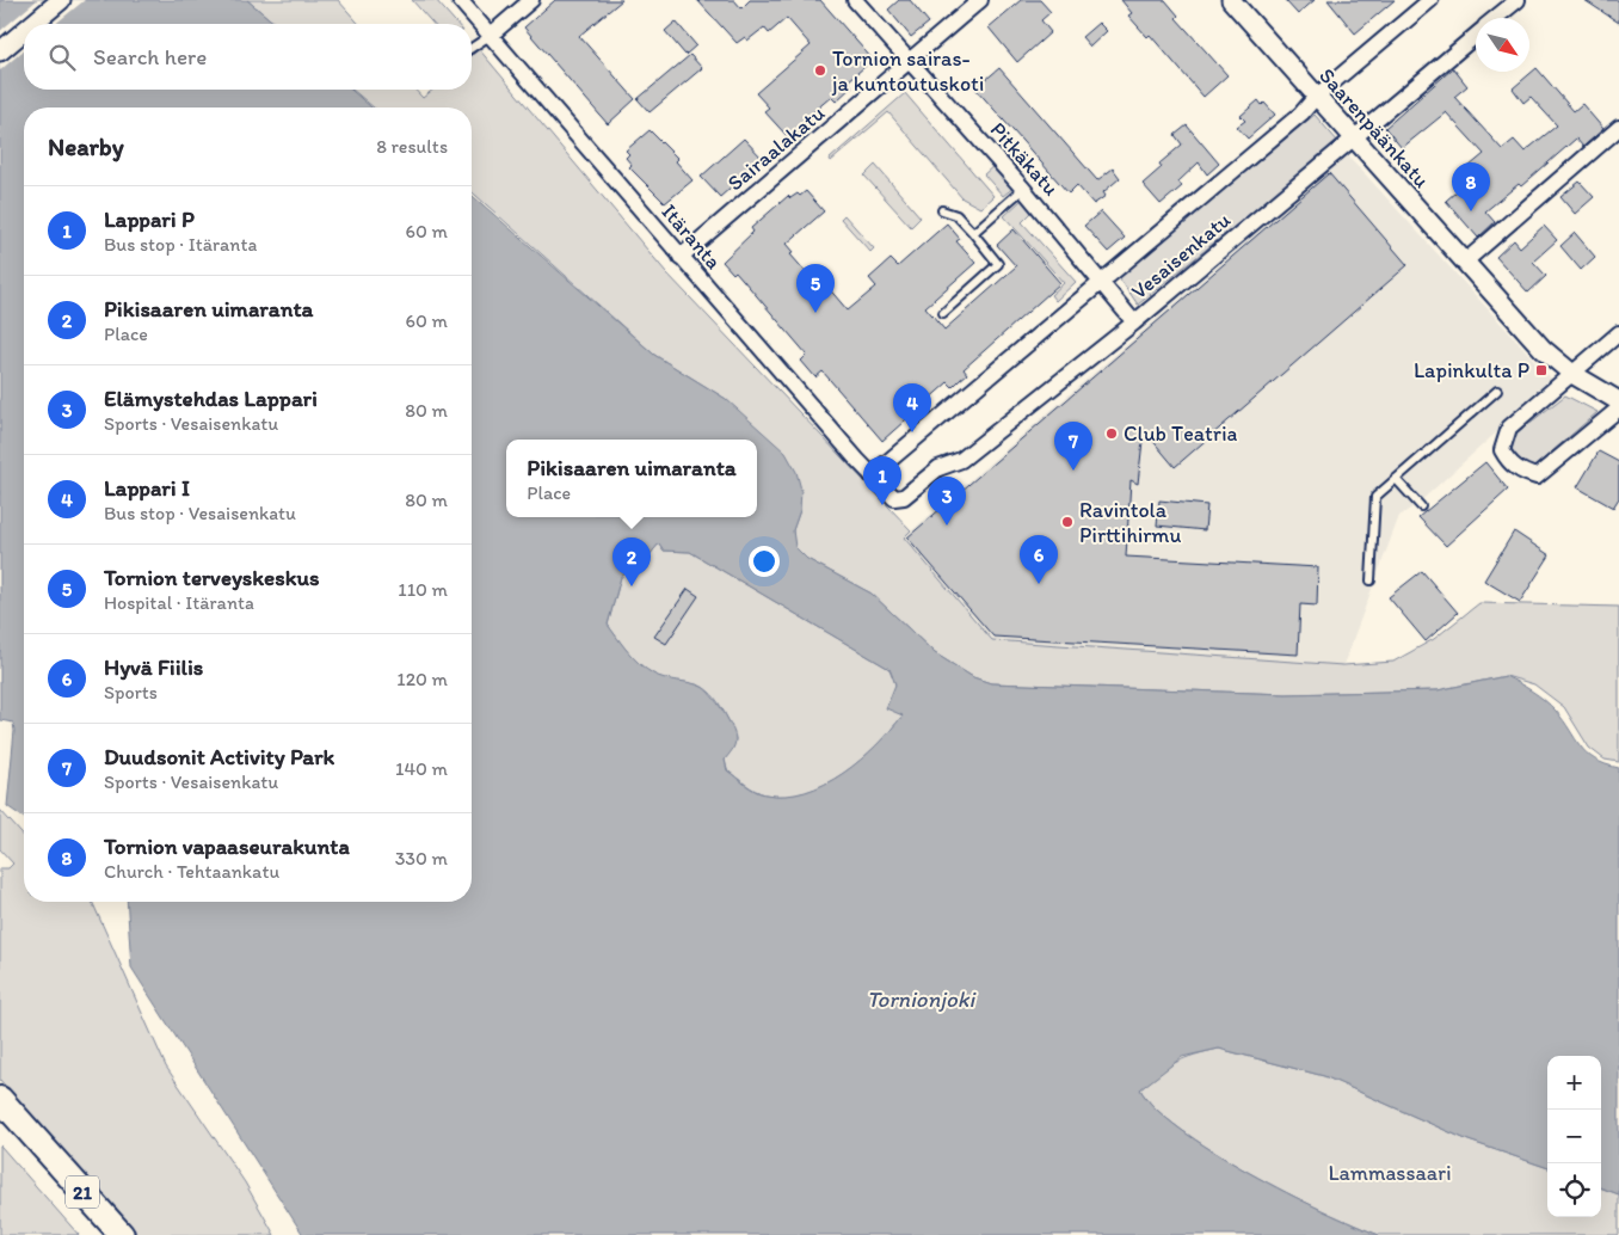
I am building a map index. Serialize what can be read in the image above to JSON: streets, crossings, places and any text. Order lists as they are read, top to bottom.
{
  "streets": {
    "highway": ["21"],
    "street": [
      "Saarenpäänkatu",
      "Sairaalakatu",
      "Pitkäkatu",
      "Itäranta",
      "Vesaisenkatu"
    ]
  },
  "crossings": [
    ["Saarenpäänkatu", "Vesaisenkatu"],
    ["Sairaalakatu", "Pitkäkatu"],
    ["Sairaalakatu", "Itäranta"],
    ["Pitkäkatu", "Vesaisenkatu"],
    ["Itäranta", "Vesaisenkatu"]
  ],
  "water": ["Tornionjoki"],
  "parks": ["Lammassaari"],
  "places": {
    "other": ["Tornion sairas- ja kuntoutuskoti", "Club Teatria", "Ravintola Pirttihirmu"],
    "transit": ["Lapinkulta P"]
  },
  "north": "bottom right",
  "page": {
    "search": "Search here",
    "heading": ["Nearby", "8 results"],
    "pins": [
      "8",
      "5",
      "4",
      "7",
      "1",
      "3",
      "6",
      "2"
    ],
    "list": [
      {
        "mark": "1",
        "name": "Lappari P",
        "note": "Bus stop · Itäranta",
        "value": "60 m"
      },
      {
        "mark": "2",
        "name": "Pikisaaren uimaranta",
        "note": "Place",
        "value": "60 m"
      },
      {
        "mark": "3",
        "name": "Elämystehdas Lappari",
        "note": "Sports · Vesaisenkatu",
        "value": "80 m"
      },
      {
        "mark": "4",
        "name": "Lappari I",
        "note": "Bus stop · Vesaisenkatu",
        "value": "80 m"
      },
      {
        "mark": "5",
        "name": "Tornion terveyskeskus",
        "note": "Hospital · Itäranta",
        "value": "110 m"
      },
      {
        "mark": "6",
        "name": "Hyvä Fiilis",
        "note": "Sports",
        "value": "120 m"
      },
      {
        "mark": "7",
        "name": "Duudsonit Activity Park",
        "note": "Sports · Vesaisenkatu",
        "value": "140 m"
      },
      {
        "mark": "8",
        "name": "Tornion vapaaseurakunta",
        "note": "Church · Tehtaankatu",
        "value": "330 m"
      }
    ],
    "popup": ["Pikisaaren uimaranta", "Place"],
    "map_buttons": ["+", "−"]
  }
}
